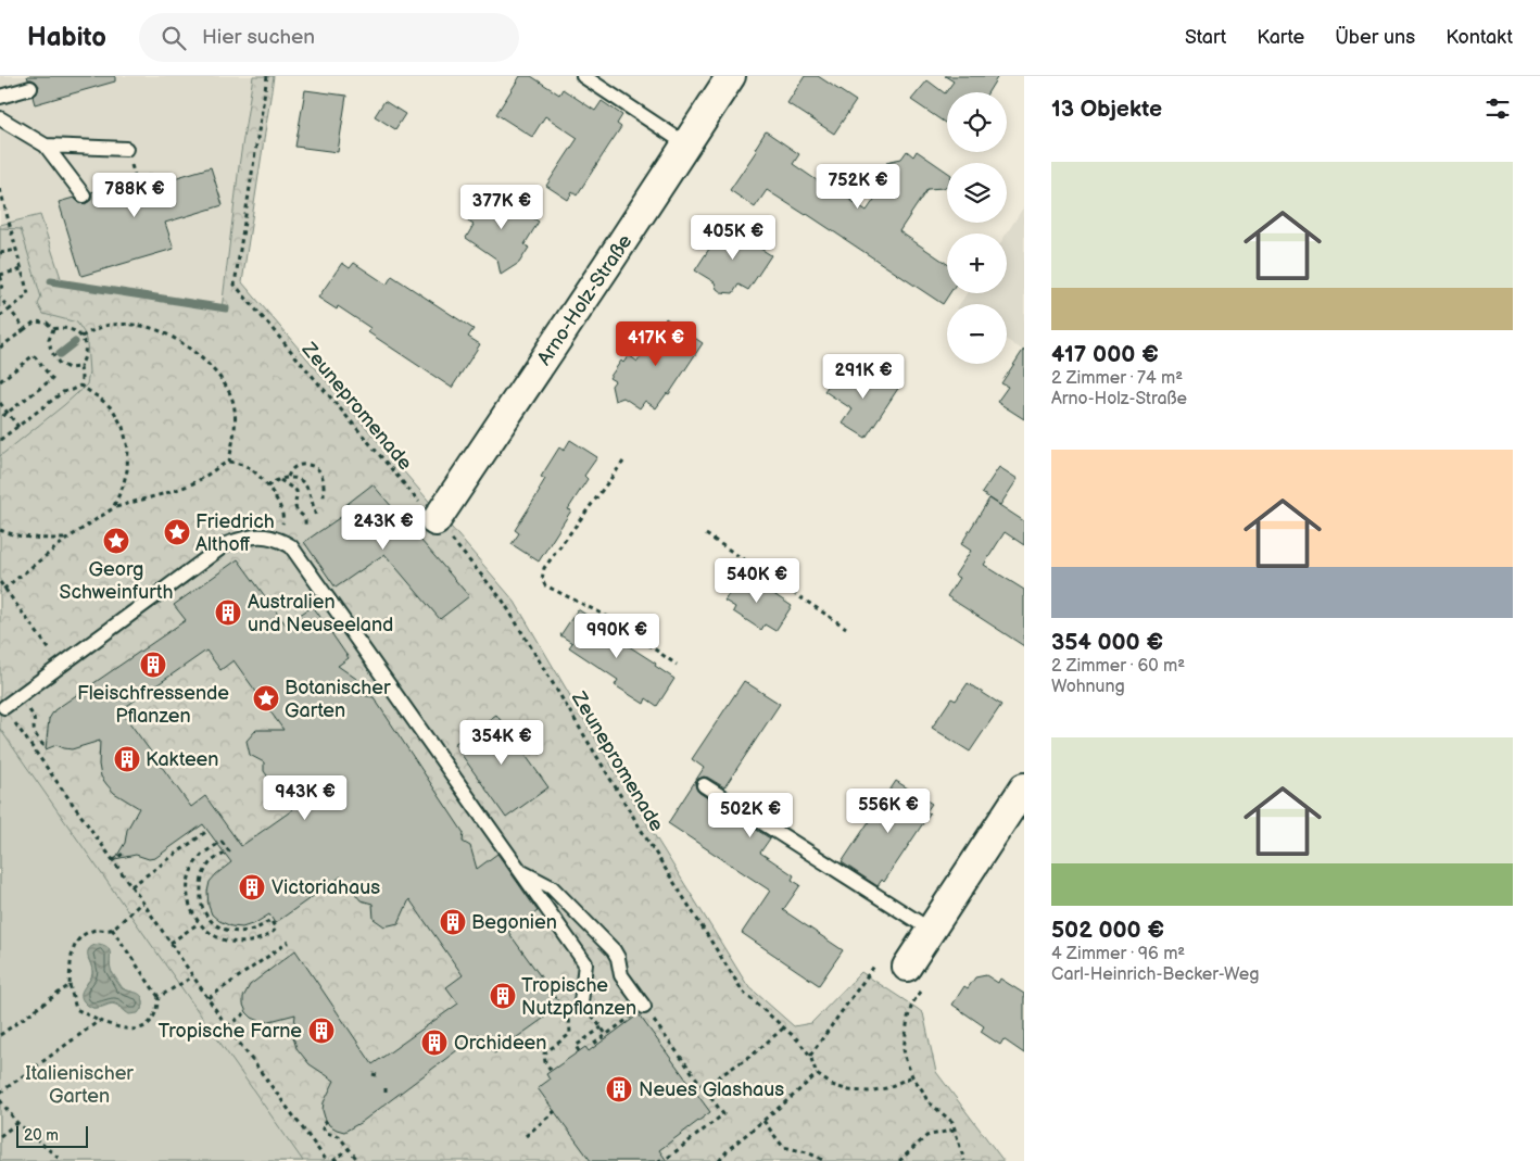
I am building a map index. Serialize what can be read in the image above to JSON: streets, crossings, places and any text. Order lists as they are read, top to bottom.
{
  "streets": {
    "street": ["Arno-Holz-Straße"],
    "path": ["Zeunepromenade"]
  },
  "crossings": [
    ["Arno-Holz-Straße", "Zeunepromenade"]
  ],
  "parks": ["Italienischer Garten"],
  "places": {
    "place": ["Friedrich Althoff", "Georg Schweinfurth", "Botanischer Garten"],
    "building": [
      "Australien und Neuseeland",
      "Fleischfressende Pflanzen",
      "Kakteen",
      "Victoriahaus",
      "Begonien",
      "Tropische Nutzpflanzen",
      "Tropische Farne",
      "Orchideen",
      "Neues Glashaus"
    ]
  },
  "scale_bar": "20 m",
  "page": {
    "header": "Habito",
    "search": "Hier suchen",
    "nav": [
      "Start",
      "Karte",
      "Über uns",
      "Kontakt"
    ],
    "heading": "13 Objekte",
    "map_buttons": ["+", "−"],
    "list": [
      {
        "name": "417 000 €",
        "note": "2 Zimmer · 74 m² · Arno-Holz-Straße"
      },
      {
        "name": "354 000 €",
        "note": "2 Zimmer · 60 m² · Wohnung"
      },
      {
        "name": "502 000 €",
        "note": "4 Zimmer · 96 m² · Carl-Heinrich-Becker-Weg"
      }
    ],
    "price": [
      "752K €",
      "788K €",
      "377K €",
      "405K €",
      "417K €",
      "291K €",
      "243K €",
      "540K €",
      "990K €",
      "354K €",
      "943K €",
      "556K €",
      "502K €"
    ],
    "scale": "20 m"
  }
}
